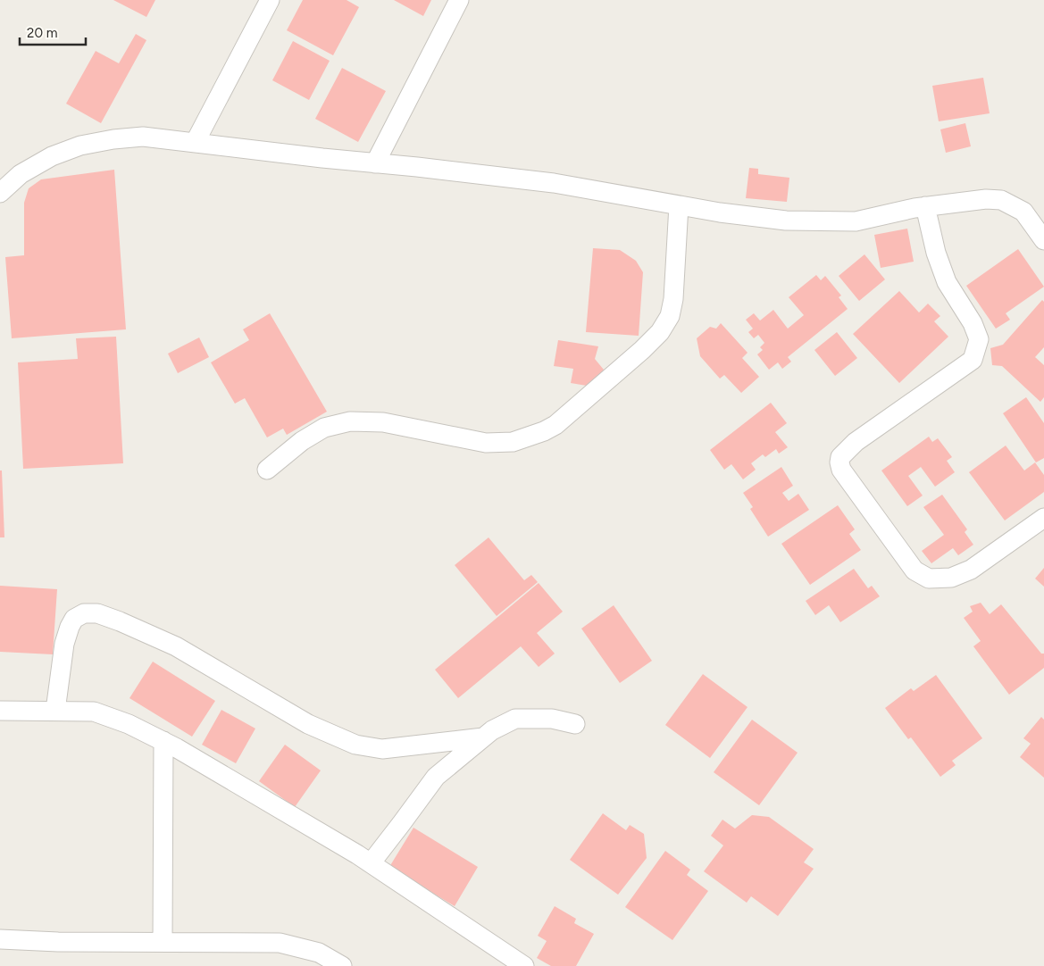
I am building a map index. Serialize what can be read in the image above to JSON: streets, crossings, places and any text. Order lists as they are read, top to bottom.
{
  "scale_bar": "20 m"
}
